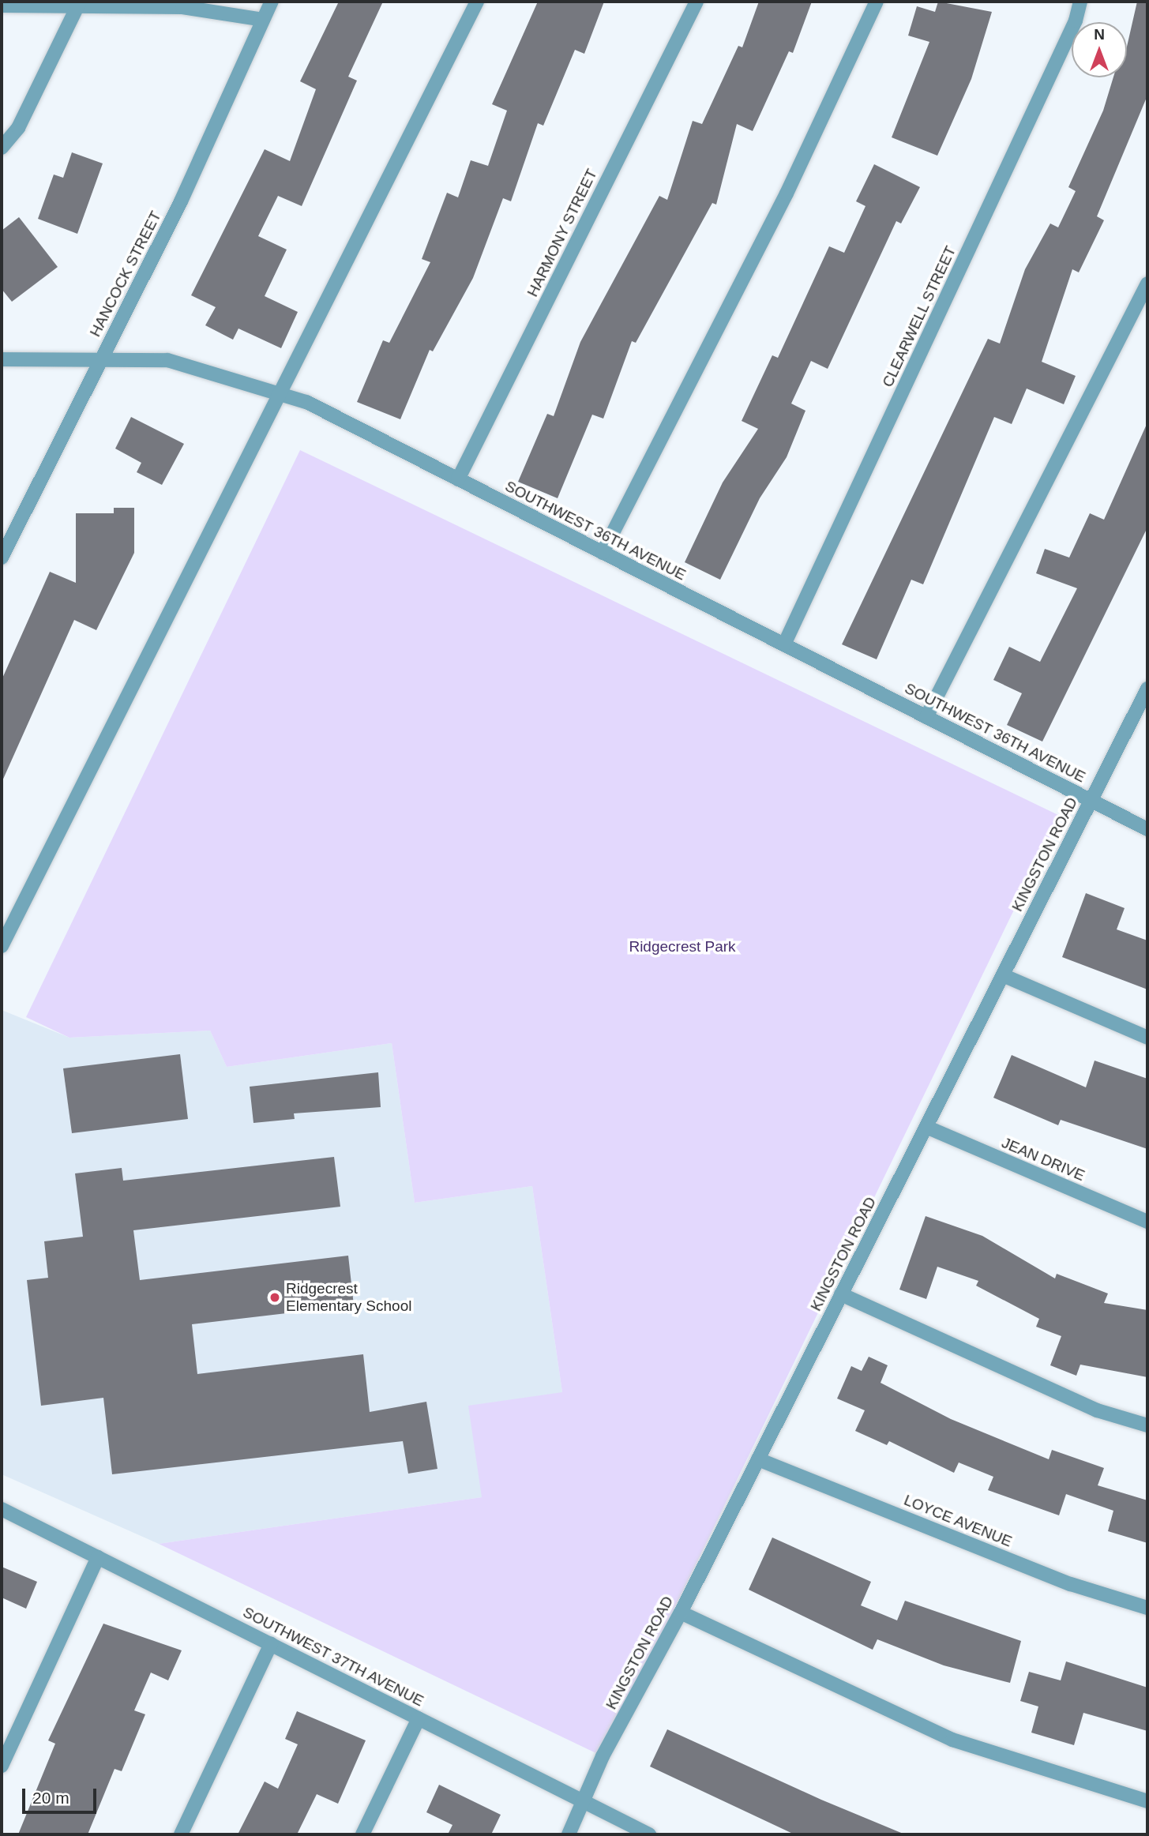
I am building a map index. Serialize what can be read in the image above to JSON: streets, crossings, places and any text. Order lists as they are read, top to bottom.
{
  "streets": {
    "street": [
      "HARMONY STREET",
      "HANCOCK STREET",
      "CLEARWELL STREET",
      "SOUTHWEST 36TH AVENUE",
      "KINGSTON ROAD",
      "JEAN DRIVE",
      "LOYCE AVENUE",
      "SOUTHWEST 37TH AVENUE"
    ]
  },
  "crossings": [
    ["HARMONY STREET", "SOUTHWEST 36TH AVENUE"],
    ["HANCOCK STREET", "SOUTHWEST 36TH AVENUE"],
    ["CLEARWELL STREET", "SOUTHWEST 36TH AVENUE"],
    ["SOUTHWEST 36TH AVENUE", "KINGSTON ROAD"],
    ["KINGSTON ROAD", "JEAN DRIVE"],
    ["KINGSTON ROAD", "LOYCE AVENUE"],
    ["KINGSTON ROAD", "SOUTHWEST 37TH AVENUE"]
  ],
  "parks": ["Ridgecrest Park"],
  "places": ["Ridgecrest Elementary School"],
  "scale_bar": "20 m",
  "north": "top"
}
